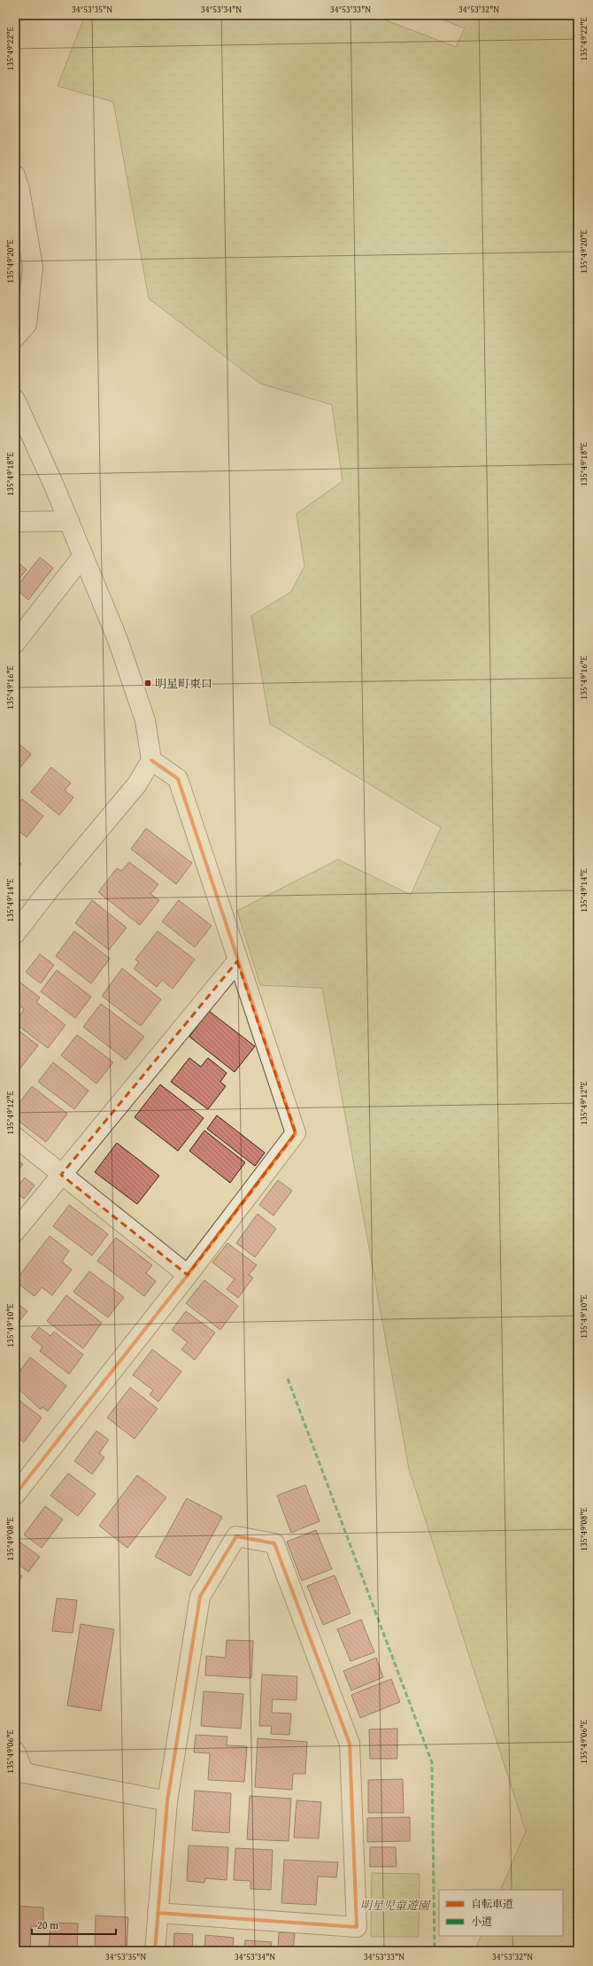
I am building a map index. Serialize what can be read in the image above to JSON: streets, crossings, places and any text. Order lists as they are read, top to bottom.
{
  "parks": ["明星児童遊園"],
  "places": {
    "transit": ["明星町東口"]
  },
  "legend": ["自転車道", "小道"],
  "scale_bar": "20 m",
  "coordinates": [
    "34°53'35\"N",
    "34°53'34\"N",
    "34°53'33\"N",
    "34°53'32\"N",
    "135°49'22\"E",
    "135°49'20\"E",
    "135°49'18\"E",
    "135°49'16\"E",
    "135°49'14\"E",
    "135°49'12\"E",
    "135°49'10\"E",
    "135°49'08\"E",
    "135°49'06\"E"
  ]
}
